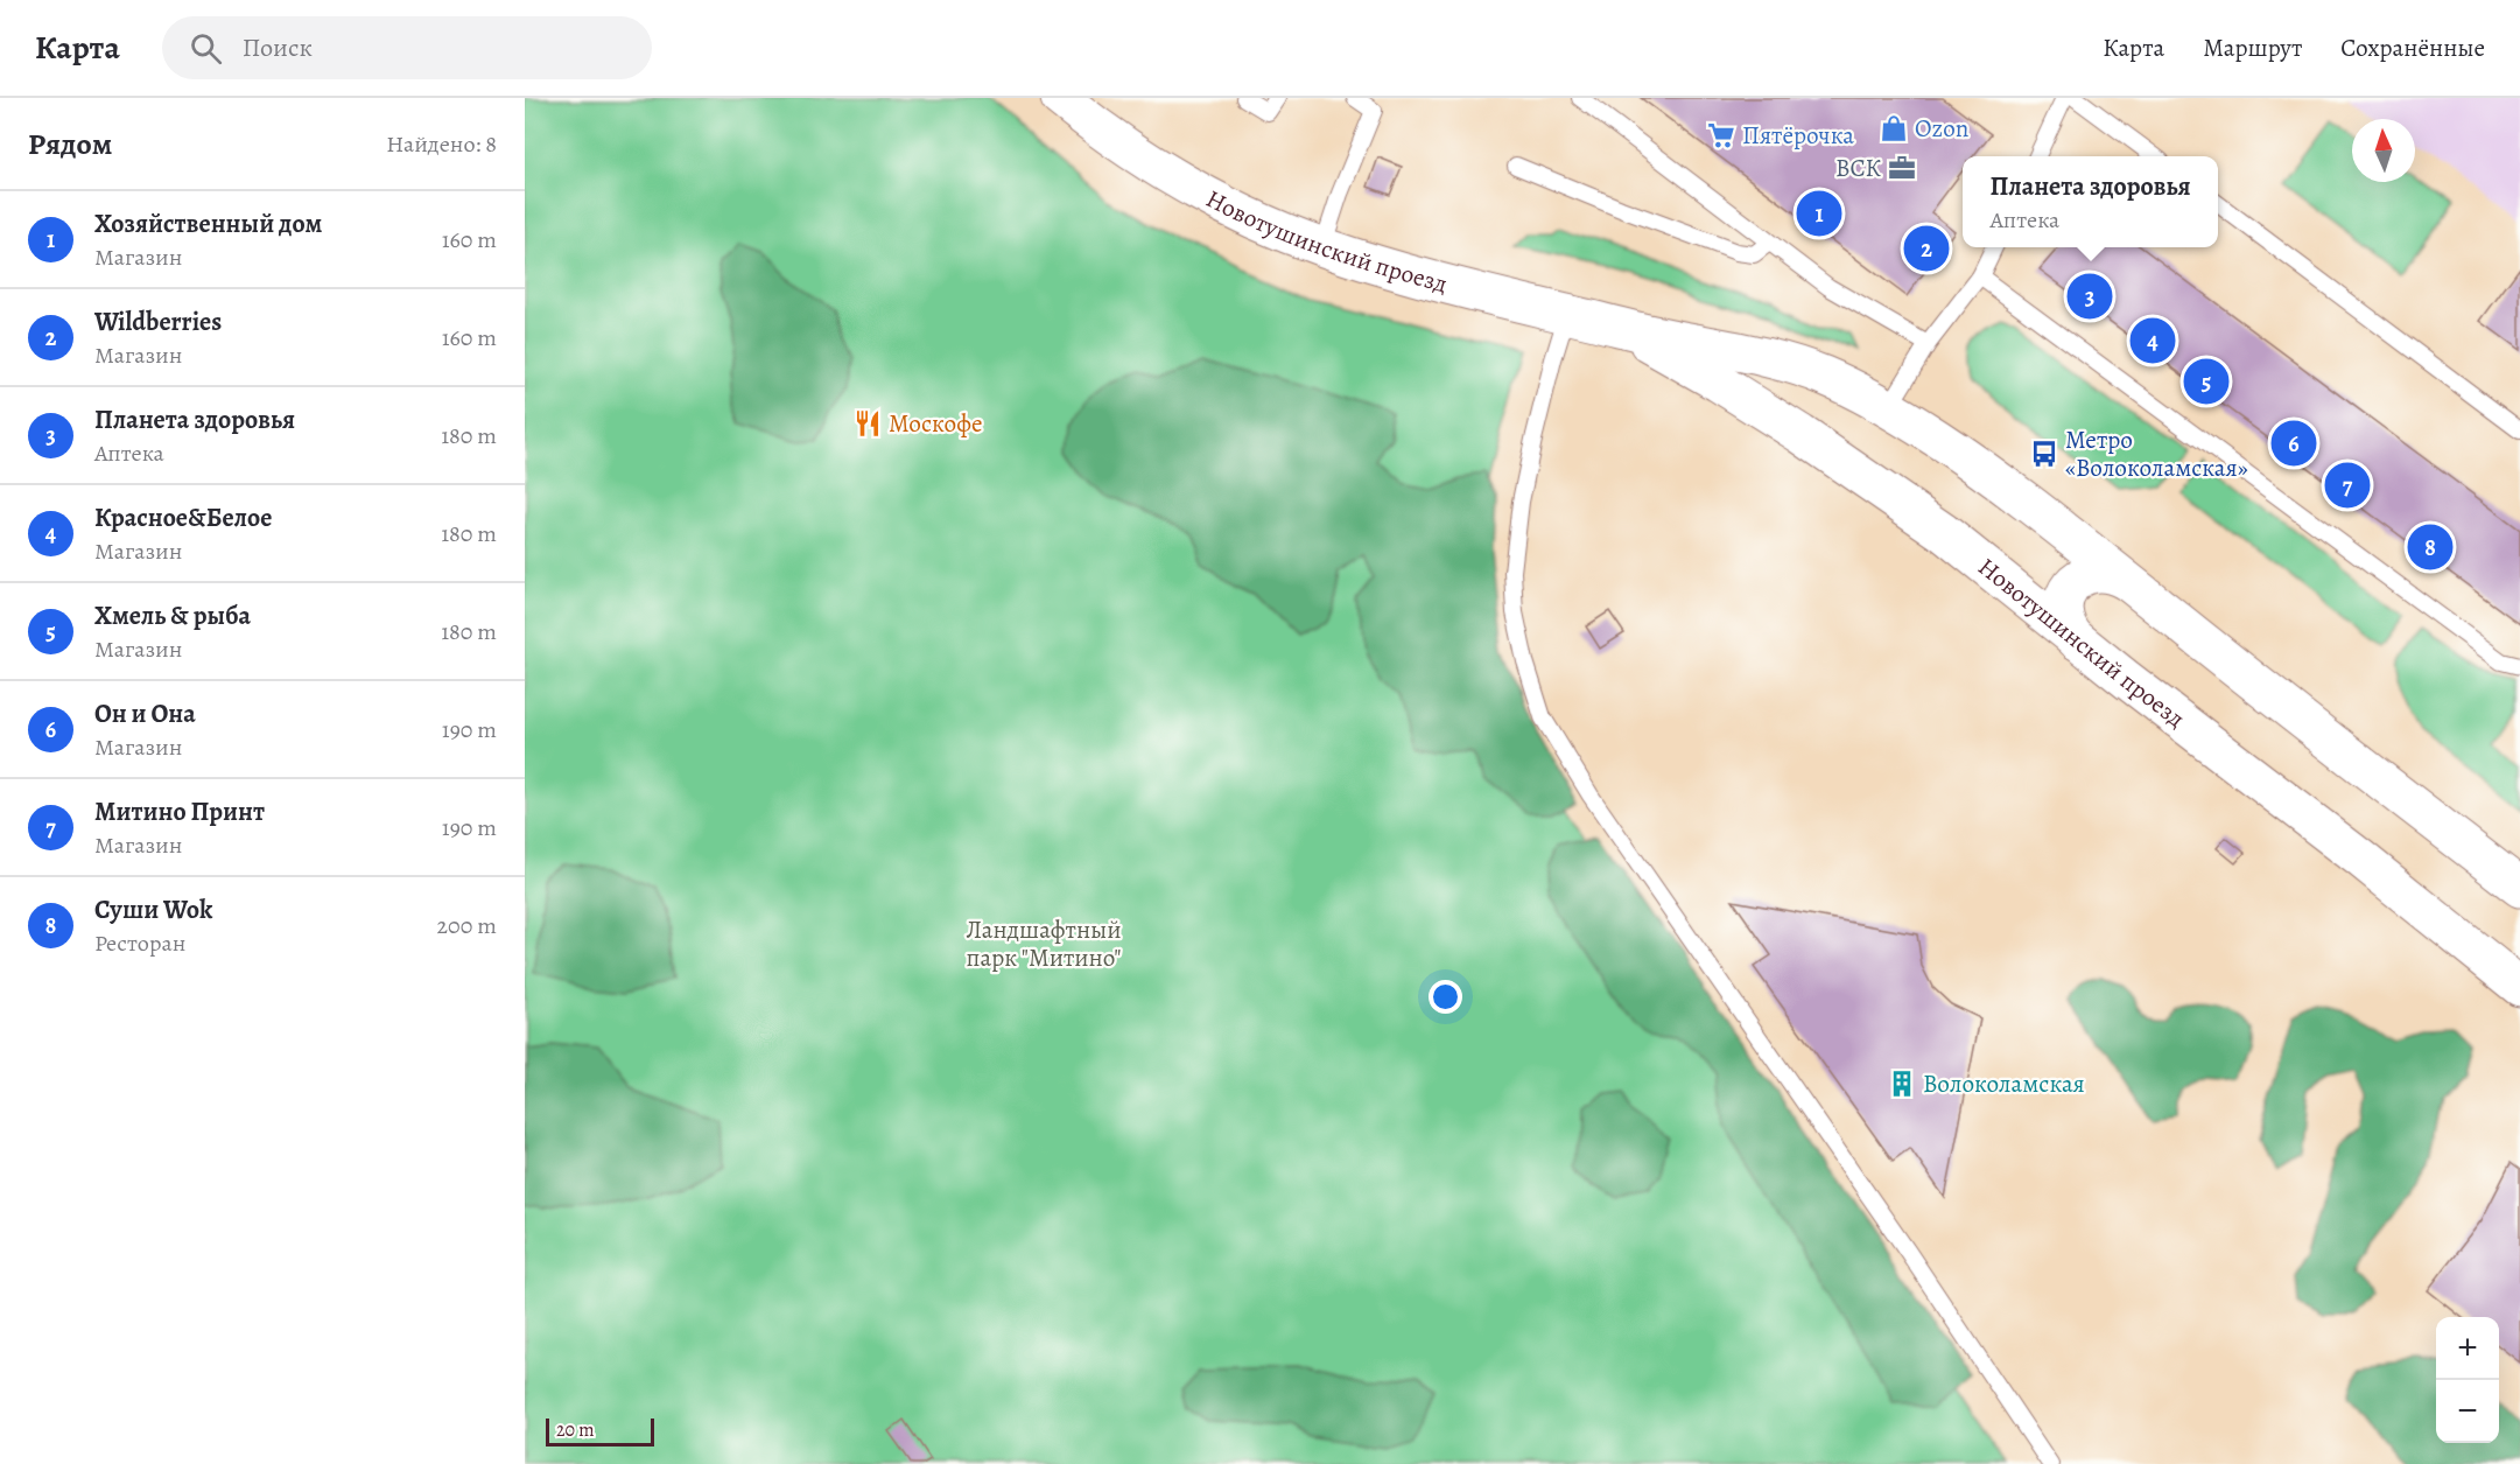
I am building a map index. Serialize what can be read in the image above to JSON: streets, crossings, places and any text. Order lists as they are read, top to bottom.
{
  "streets": {
    "main road": ["Новотушинский проезд"]
  },
  "parks": ["Ландшафтный парк \"Митино\""],
  "places": {
    "shop": ["Ozon"],
    "supermarket": ["Пятёрочка"],
    "office": ["ВСК"],
    "restaurant": ["Москофе"],
    "bus stop": ["Метро «Волоколамская»"],
    "building": ["Волоколамская"]
  },
  "scale_bar": "20 m",
  "north": "top",
  "page": {
    "header": "Карта",
    "search": "Поиск",
    "nav": ["Карта", "Маршрут", "Сохранённые"],
    "heading": ["Рядом", "Найдено: 8"],
    "popup": ["Планета здоровья", "Аптека"],
    "pins": [
      "1",
      "2",
      "3",
      "4",
      "5",
      "6",
      "7",
      "8"
    ],
    "list": [
      {
        "mark": "1",
        "name": "Хозяйственный дом",
        "note": "Магазин",
        "value": "160 m"
      },
      {
        "mark": "2",
        "name": "Wildberries",
        "note": "Магазин",
        "value": "160 m"
      },
      {
        "mark": "3",
        "name": "Планета здоровья",
        "note": "Аптека",
        "value": "180 m"
      },
      {
        "mark": "4",
        "name": "Красное&Белое",
        "note": "Магазин",
        "value": "180 m"
      },
      {
        "mark": "5",
        "name": "Хмель & рыба",
        "note": "Магазин",
        "value": "180 m"
      },
      {
        "mark": "6",
        "name": "Он и Она",
        "note": "Магазин",
        "value": "190 m"
      },
      {
        "mark": "7",
        "name": "Митино Принт",
        "note": "Магазин",
        "value": "190 m"
      },
      {
        "mark": "8",
        "name": "Суши Wok",
        "note": "Ресторан",
        "value": "200 m"
      }
    ],
    "map_buttons": ["+", "−"],
    "scale": "20 m"
  }
}
